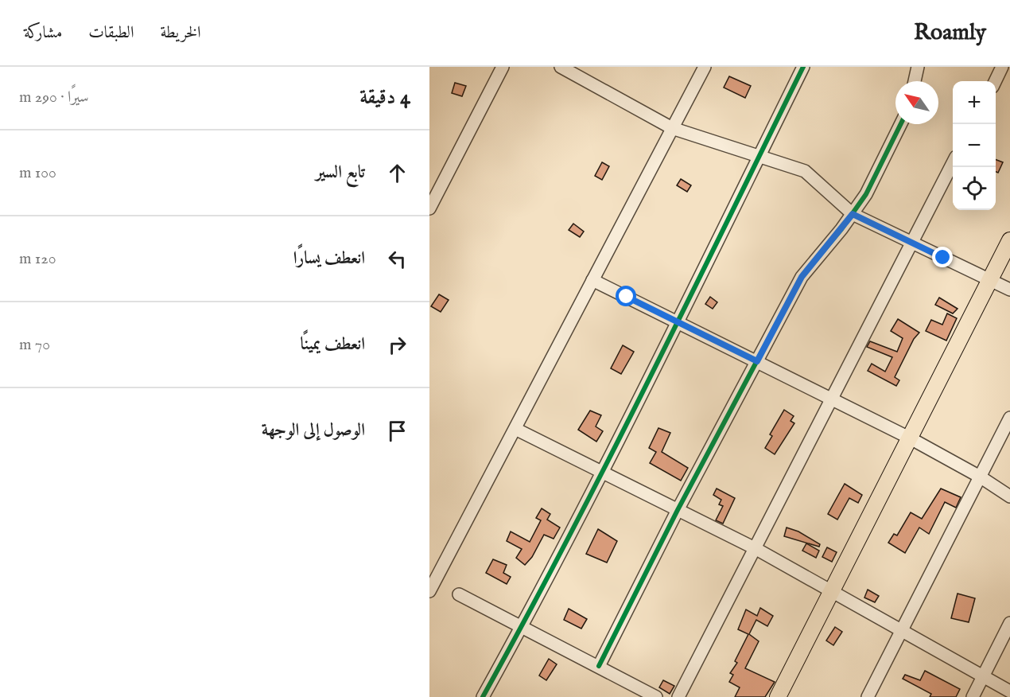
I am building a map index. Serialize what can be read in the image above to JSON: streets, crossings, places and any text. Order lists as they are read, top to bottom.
{
  "north": "top left",
  "page": {
    "header": "Roamly",
    "nav": ["الخريطة", "الطبقات", "مشاركة"],
    "heading": ["4 دقيقة", "سيرًا · 290 m"],
    "map_buttons": ["+", "−"],
    "list": [
      ["تابع السير", "100 m"],
      ["انعطف يسارًا", "120 m"],
      ["انعطف يمينًا", "70 m"],
      "الوصول إلى الوجهة"
    ]
  }
}
